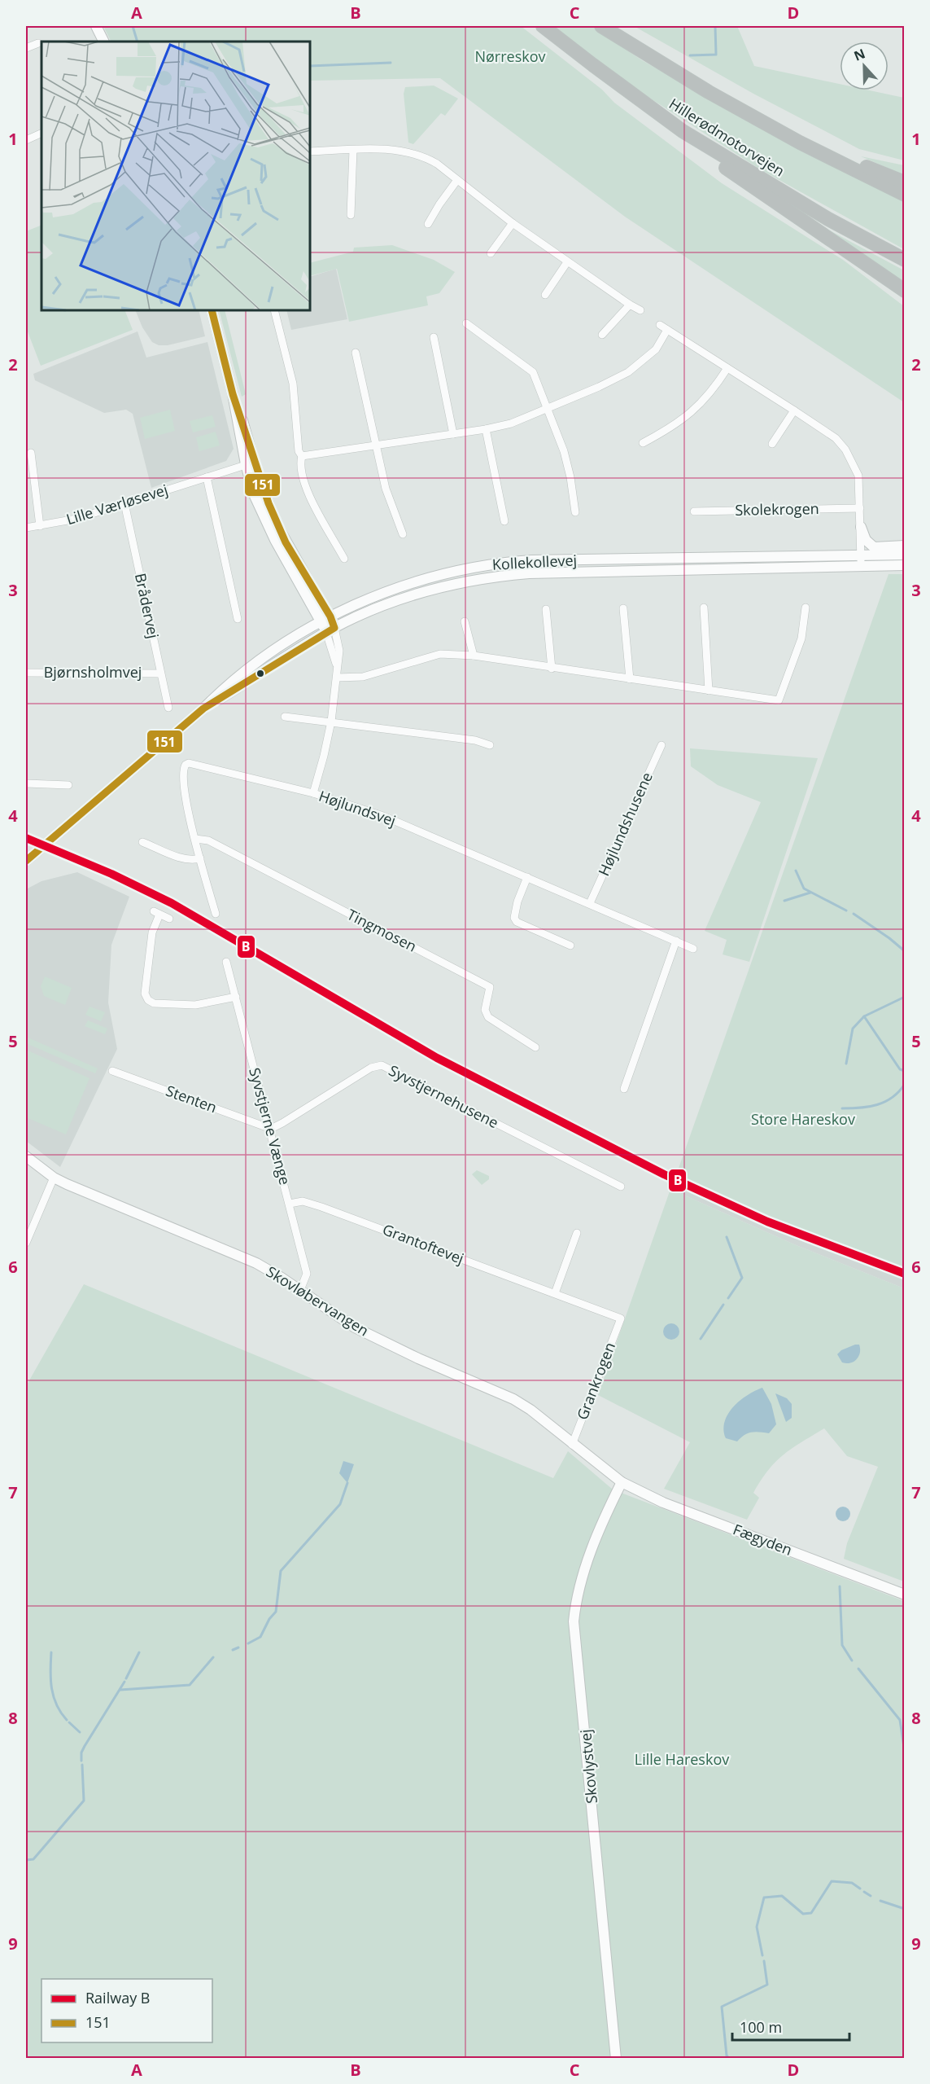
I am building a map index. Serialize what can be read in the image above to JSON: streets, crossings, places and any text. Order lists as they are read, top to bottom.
{
  "streets": {
    "highway": ["Hillerødmotorvejen"],
    "street": [
      "Lille Værløsevej",
      "Skolekrogen",
      "Kollekollevej",
      "Brådervej",
      "Bjørnsholmvej",
      "Højlundsvej",
      "Højlundshusene",
      "Tingmosen",
      "Syvstjernehusene",
      "Stenten",
      "Syvstjerne Vænge",
      "Grantoftevej",
      "Skovløbervangen",
      "Grankrogen",
      "Fægyden",
      "Skovlystvej"
    ]
  },
  "crossings": [
    ["Lille Værløsevej", "Brådervej"],
    ["Brådervej", "Bjørnsholmvej"],
    ["Højlundsvej", "Højlundshusene"],
    ["Højlundsvej", "Tingmosen"],
    ["Syvstjernehusene", "Stenten"],
    ["Syvstjernehusene", "Syvstjerne Vænge"],
    ["Stenten", "Syvstjerne Vænge"],
    ["Syvstjerne Vænge", "Grantoftevej"],
    ["Syvstjerne Vænge", "Skovløbervangen"],
    ["Grantoftevej", "Grankrogen"],
    ["Skovløbervangen", "Grankrogen"],
    ["Skovløbervangen", "Fægyden"],
    ["Skovløbervangen", "Skovlystvej"],
    ["Fægyden", "Skovlystvej"]
  ],
  "parks": ["Nørreskov", "Store Hareskov", "Lille Hareskov"],
  "lines": ["transit line 151", "rail line B"],
  "legend": ["Railway B", "151"],
  "scale_bar": "100 m",
  "north": "top",
  "grid": {
    "columns": [
      "A",
      "B",
      "C",
      "D"
    ],
    "rows": [
      "1",
      "2",
      "3",
      "4",
      "5",
      "6",
      "7",
      "8",
      "9"
    ]
  }
}
